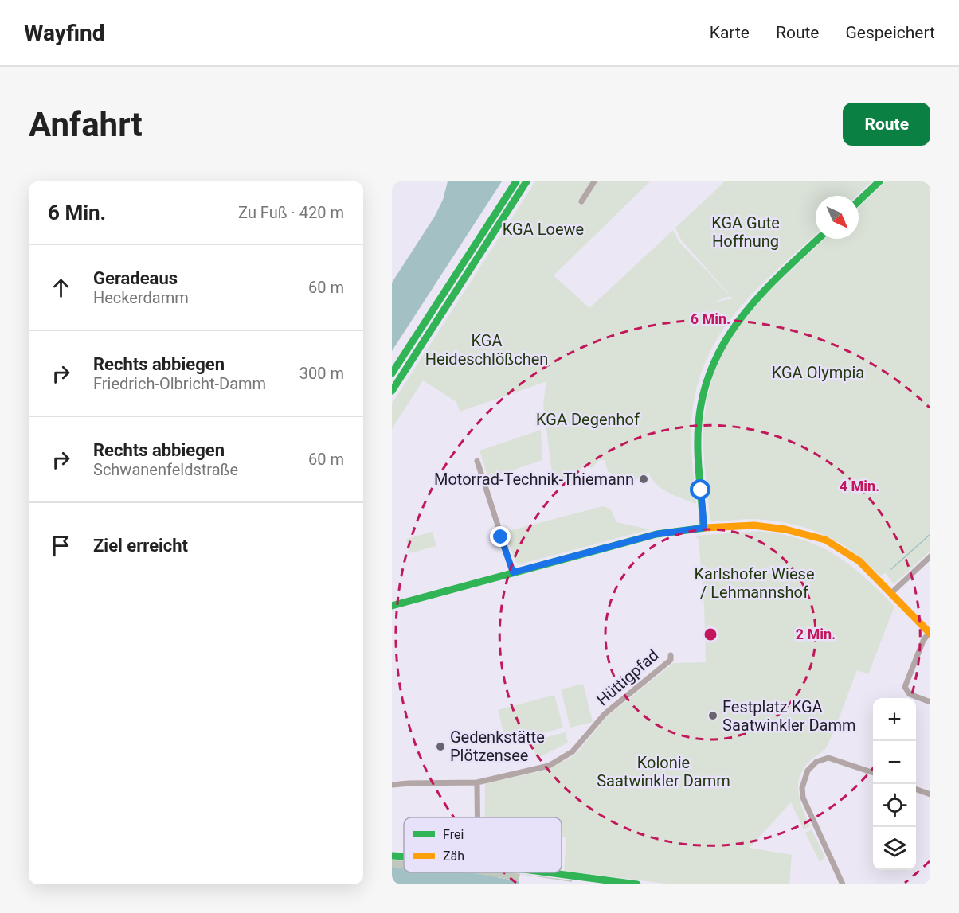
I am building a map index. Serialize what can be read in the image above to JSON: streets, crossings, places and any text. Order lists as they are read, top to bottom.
{
  "streets": {
    "street": ["Hüttigpfad"]
  },
  "parks": [
    "KGA Gute Hoffnung",
    "KGA Loewe",
    "KGA Heideschlößchen",
    "KGA Olympia",
    "KGA Degenhof",
    "Karlshofer Wiese / Lehmannshof",
    "Kolonie Saatwinkler Damm"
  ],
  "places": ["Motorrad-Technik-Thiemann", "Festplatz KGA Saatwinkler Damm", "Gedenkstätte Plötzensee"],
  "legend": ["Frei", "Zäh"],
  "north": "bottom right",
  "page": {
    "header": "Wayfind",
    "nav": ["Karte", "Route", "Gespeichert"],
    "buttons": "Route",
    "title": "Anfahrt",
    "heading": ["6 Min.", "Zu Fuß · 420 m"],
    "list": [
      ["Geradeaus", "Heckerdamm", "60 m"],
      ["Rechts abbiegen", "Friedrich-Olbricht-Damm", "300 m"],
      ["Rechts abbiegen", "Schwanenfeldstraße", "60 m"],
      "Ziel erreicht"
    ],
    "map_buttons": ["+", "−"]
  },
  "rings": ["6 Min.", "4 Min.", "2 Min."]
}
